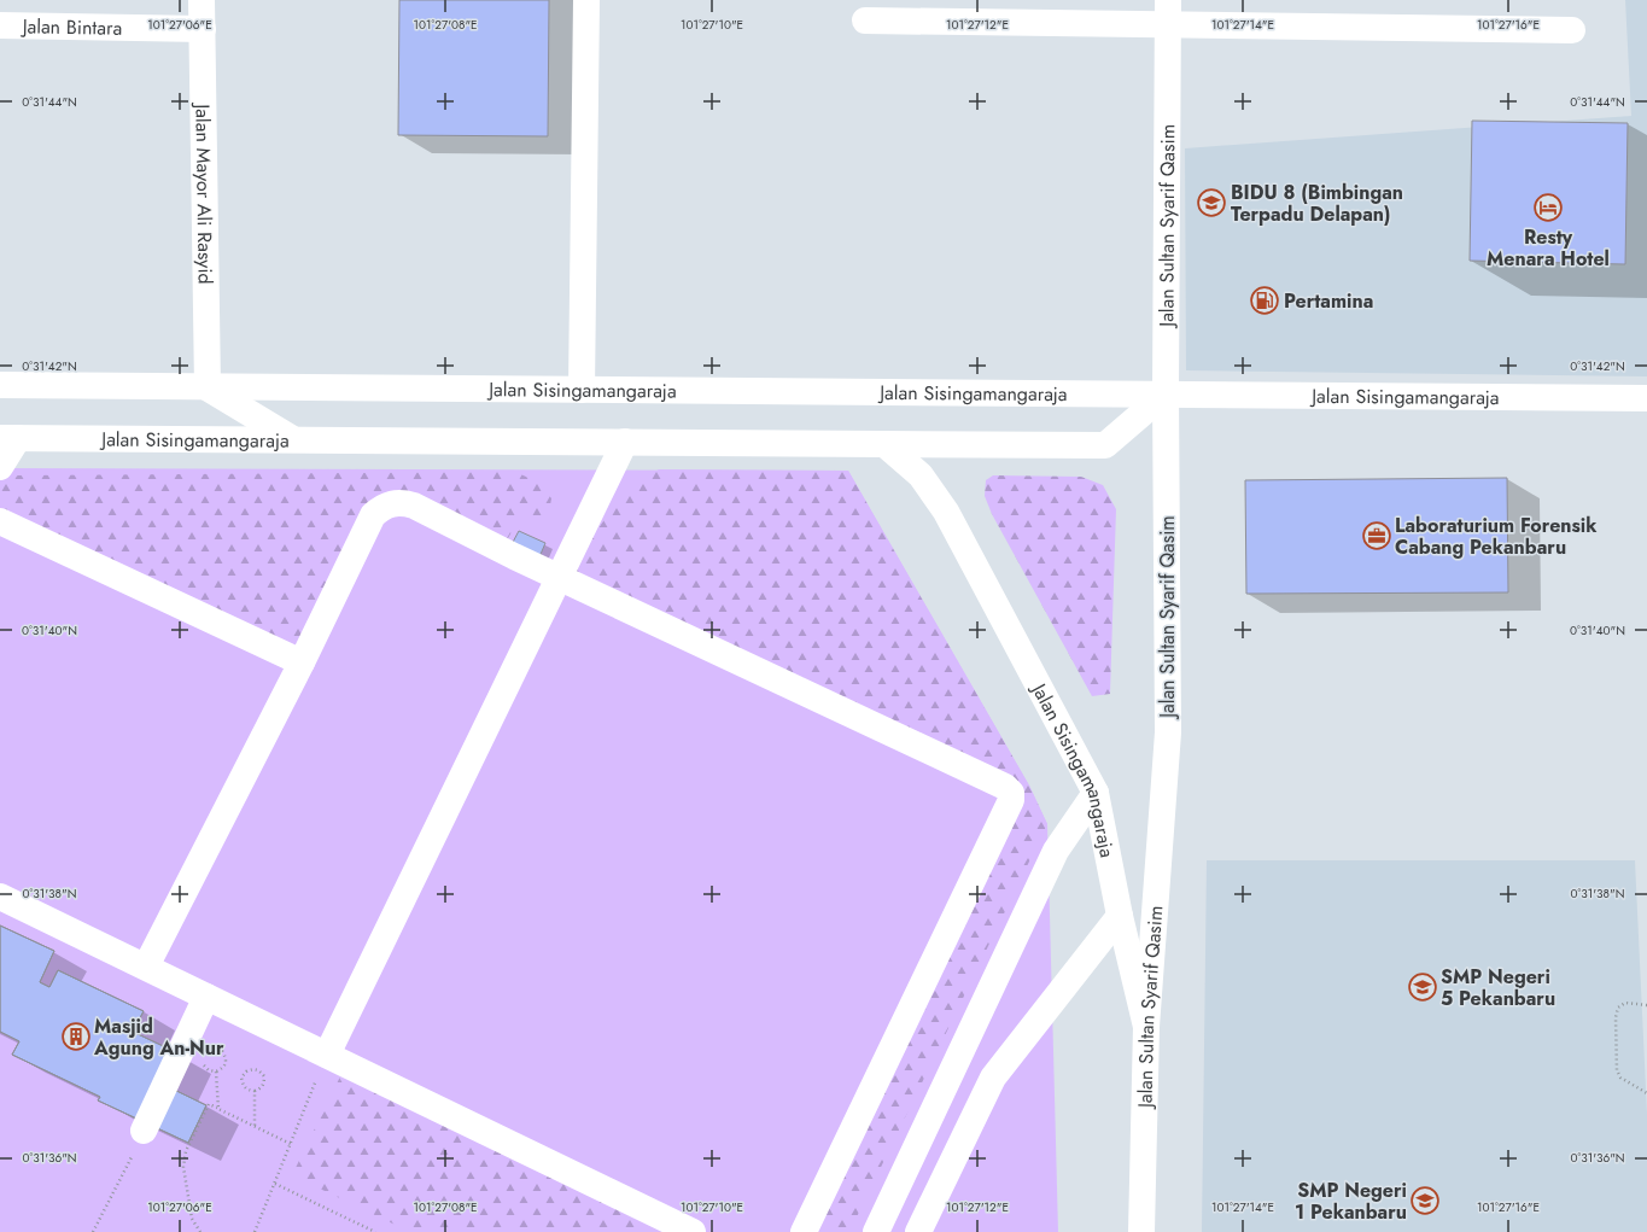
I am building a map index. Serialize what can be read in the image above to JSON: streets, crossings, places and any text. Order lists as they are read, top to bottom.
{
  "streets": {
    "main road": [
      "Jalan Bintara",
      "Jalan Mayor Ali Rasyid",
      "Jalan Sultan Syarif Qasim",
      "Jalan Sisingamangaraja"
    ]
  },
  "crossings": [
    ["Jalan Bintara", "Jalan Mayor Ali Rasyid"],
    ["Jalan Mayor Ali Rasyid", "Jalan Sisingamangaraja"],
    ["Jalan Sultan Syarif Qasim", "Jalan Sisingamangaraja"]
  ],
  "places": {
    "school or university": ["BIDU 8 (Bimbingan Terpadu Delapan)", "SMP Negeri 5 Pekanbaru", "SMP Negeri 1 Pekanbaru"],
    "hotel": ["Resty Menara Hotel"],
    "fuel station": ["Pertamina"],
    "office": ["Laboraturium Forensik Cabang Pekanbaru"],
    "building": ["Masjid Agung An-Nur"]
  },
  "coordinates": [
    "101°27'06\"E",
    "101°27'08\"E",
    "101°27'10\"E",
    "101°27'12\"E",
    "101°27'14\"E",
    "101°27'16\"E",
    "0°31'44\"N",
    "0°31'42\"N",
    "0°31'40\"N",
    "0°31'38\"N",
    "0°31'36\"N"
  ]
}
